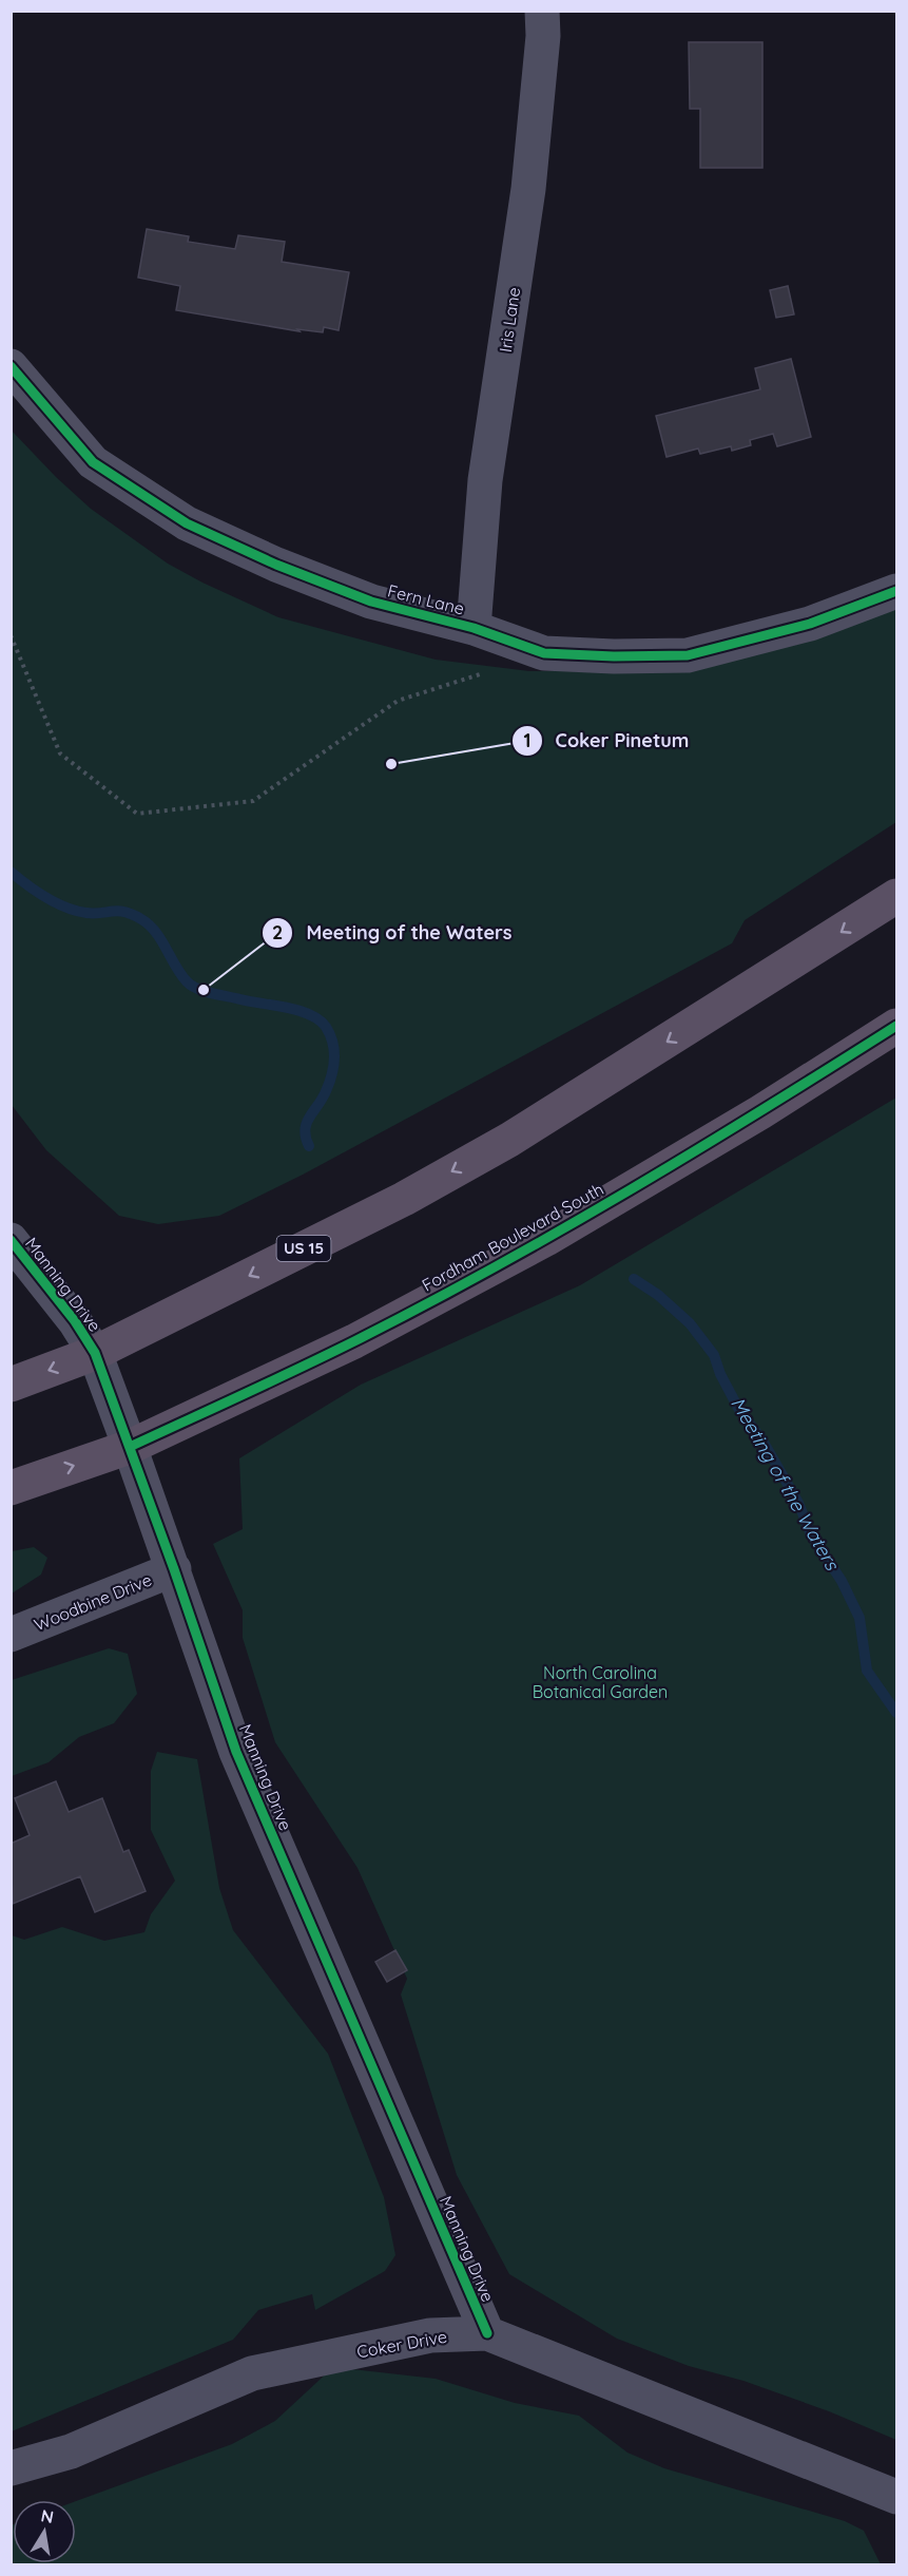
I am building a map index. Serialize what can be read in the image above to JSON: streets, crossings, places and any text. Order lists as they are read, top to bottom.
{
  "streets": {
    "highway": ["Fordham Boulevard South", "US 15"],
    "street": [
      "Iris Lane",
      "Fern Lane",
      "Manning Drive",
      "Woodbine Drive",
      "Coker Drive"
    ]
  },
  "crossings": [
    ["Iris Lane", "Fern Lane"],
    ["Fordham Boulevard South", "Manning Drive"],
    ["US 15", "Manning Drive"],
    ["Manning Drive", "Woodbine Drive"],
    ["Manning Drive", "Coker Drive"]
  ],
  "water": ["Meeting of the Waters"],
  "parks": ["North Carolina Botanical Garden"],
  "places": ["Coker Pinetum", "Meeting of the Waters"],
  "north": "top"
}
